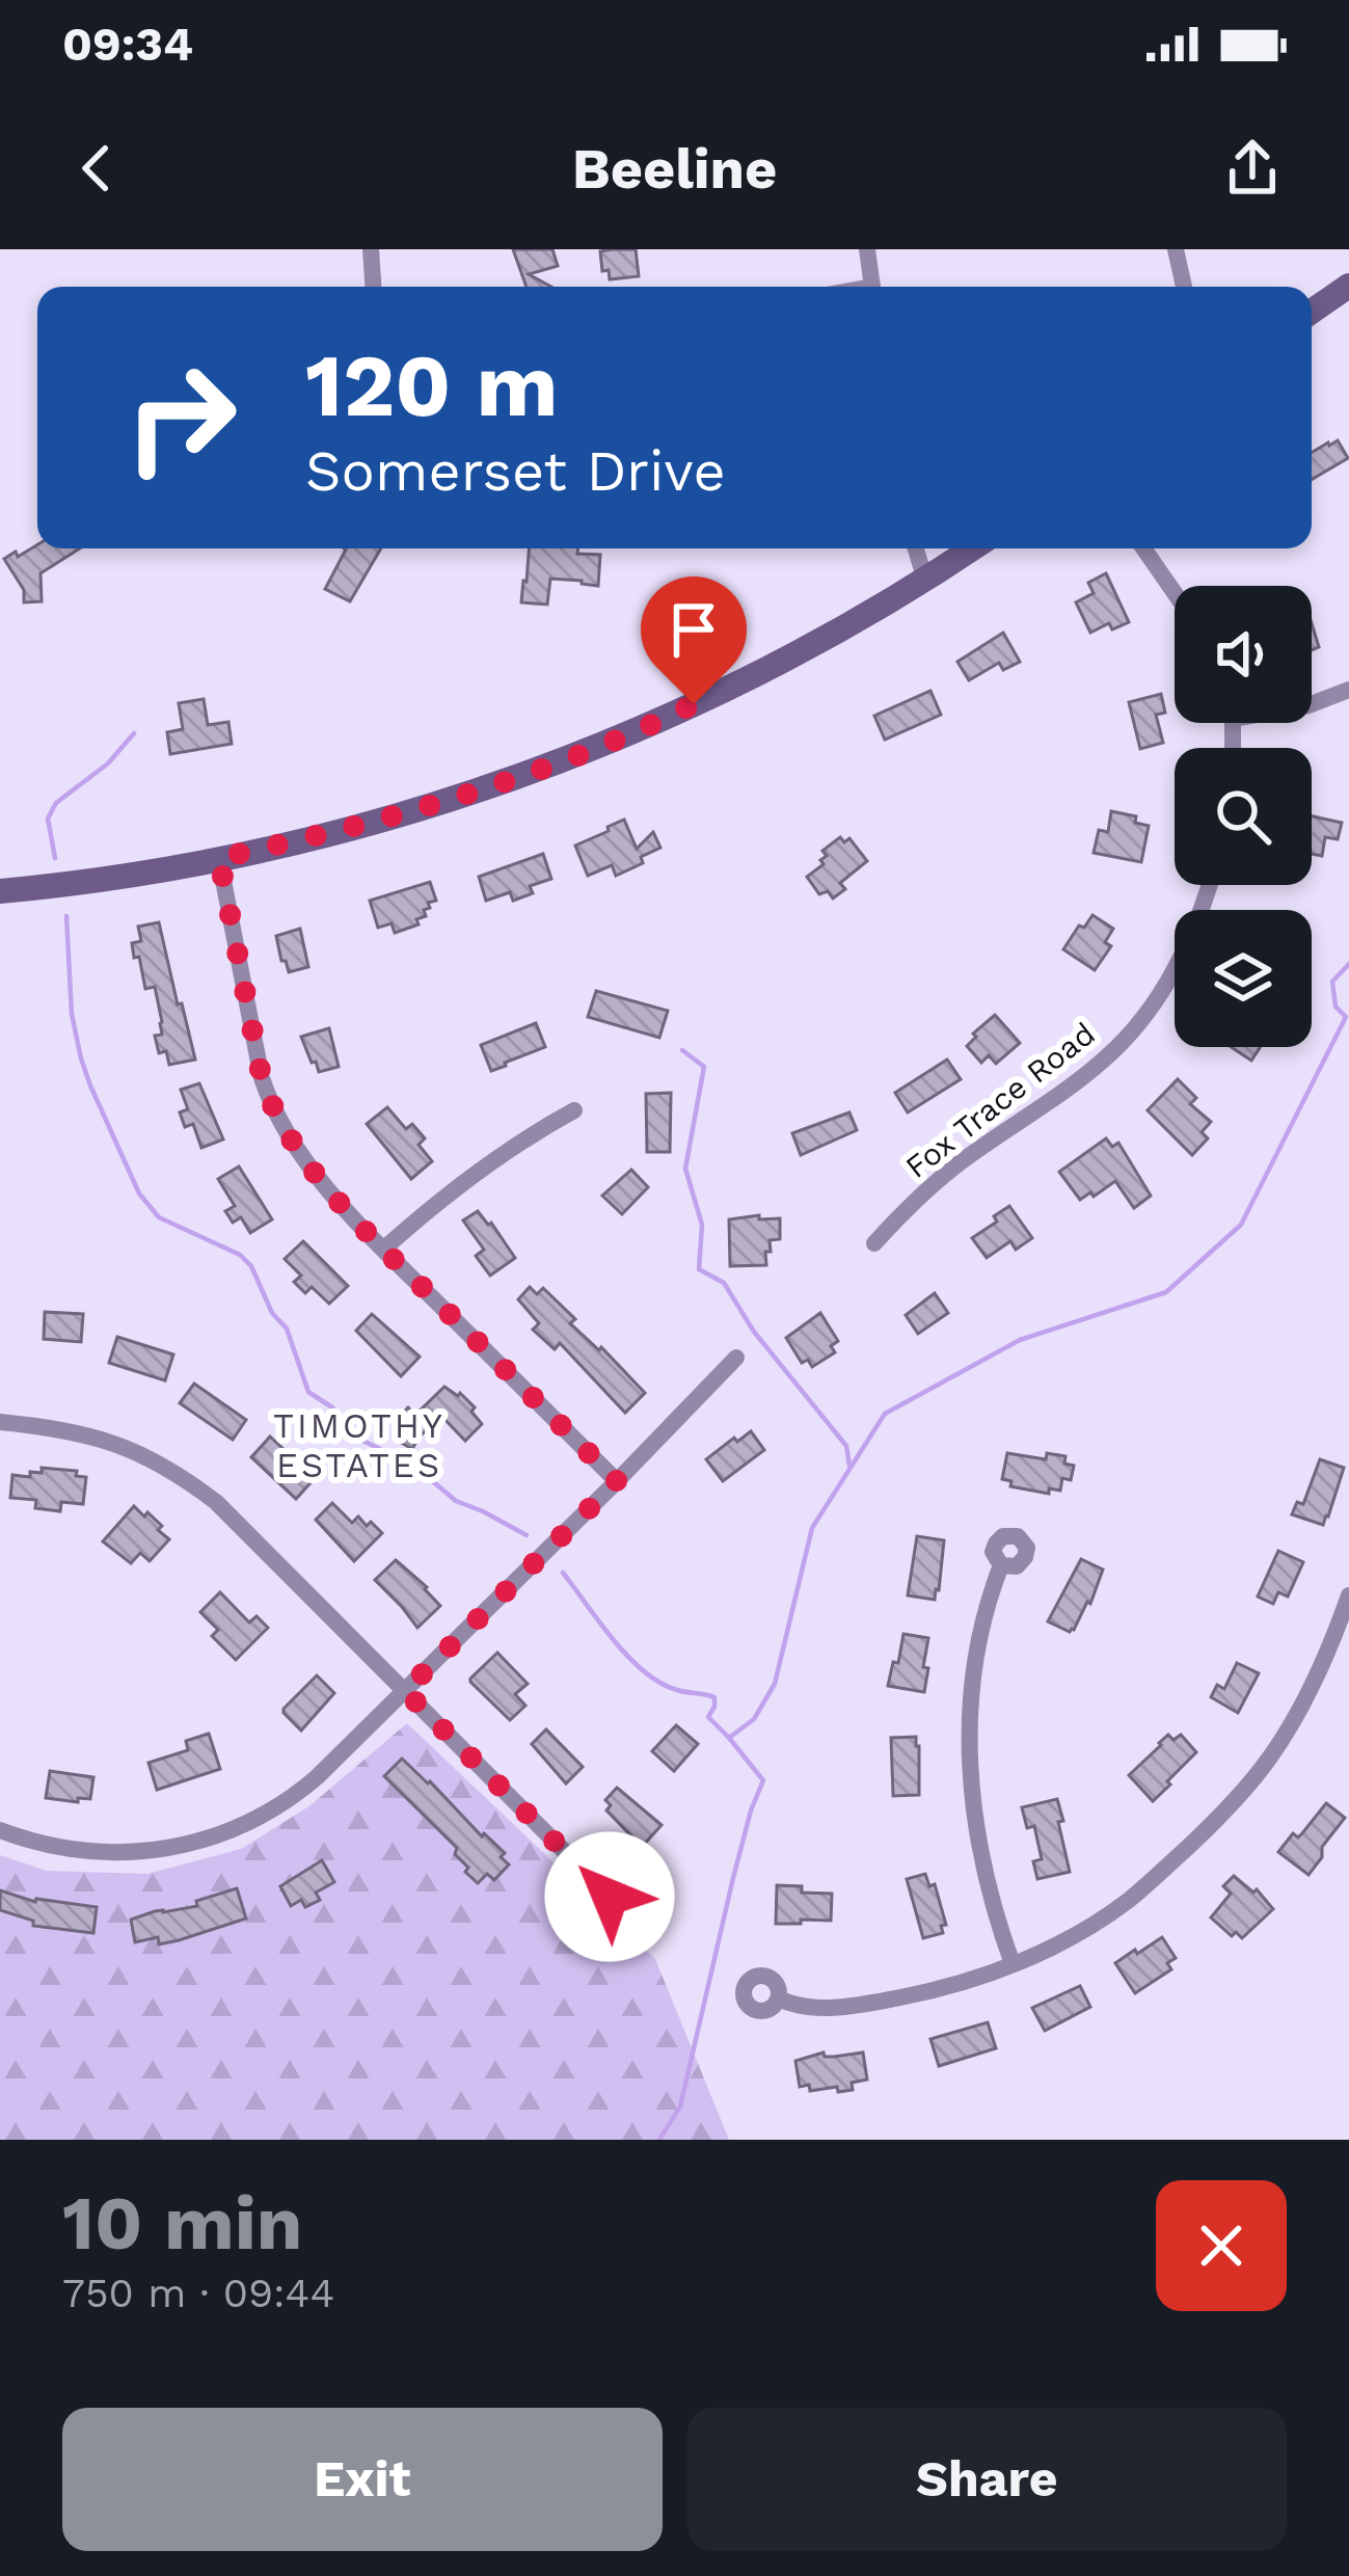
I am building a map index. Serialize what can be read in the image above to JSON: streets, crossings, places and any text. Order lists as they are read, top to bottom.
{
  "streets": {
    "street": ["Fox Trace Road"]
  },
  "districts": ["TIMOTHY ESTATES"],
  "page": {
    "status": "09:34",
    "header": "Beeline",
    "turn": ["120 m", "Somerset Drive"],
    "heading": ["10 min", "750 m · 09:44"],
    "buttons": ["Exit", "Share"]
  }
}
